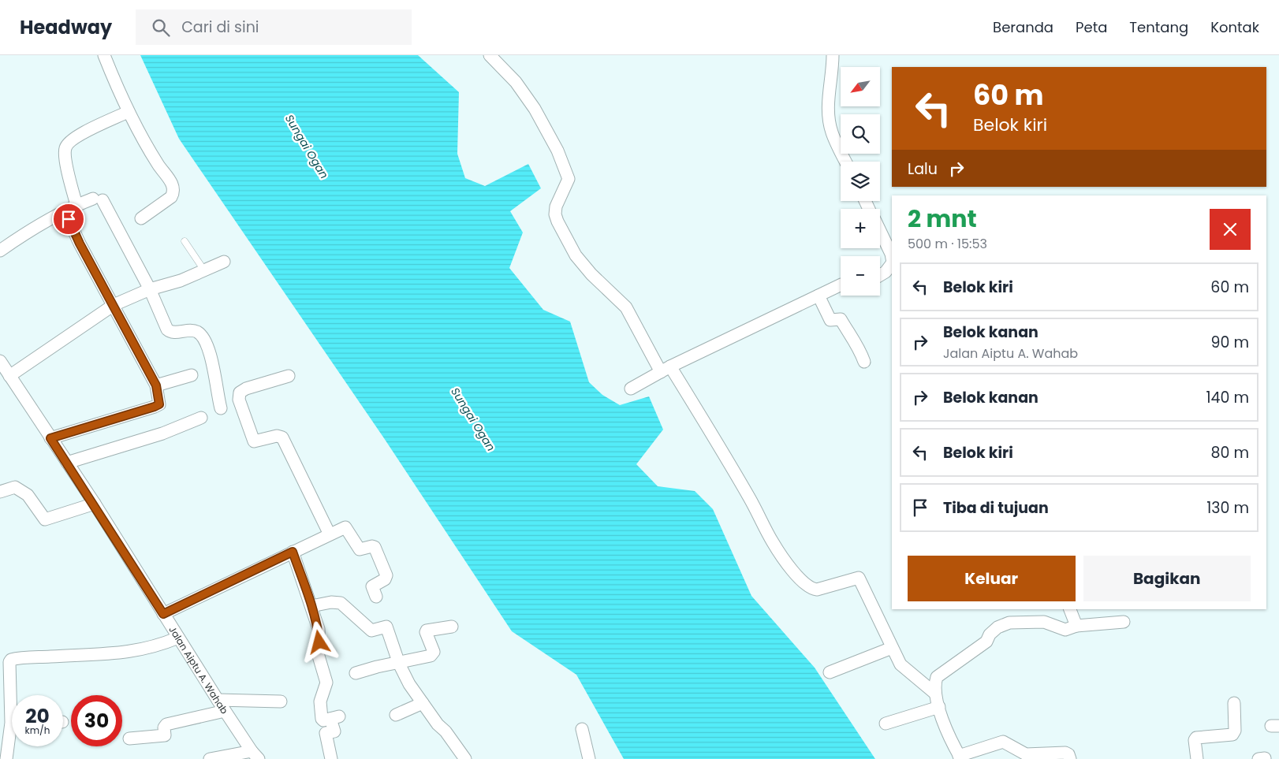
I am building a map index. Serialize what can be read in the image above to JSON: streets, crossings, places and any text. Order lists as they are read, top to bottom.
{
  "streets": {
    "street": ["Jalan Aiptu A. Wahab"]
  },
  "water": ["Sungai Ogan"],
  "north": "bottom left",
  "page": {
    "header": "Headway",
    "search": "Cari di sini",
    "nav": [
      "Beranda",
      "Peta",
      "Tentang",
      "Kontak"
    ],
    "map_buttons": ["+", "−"],
    "turn": ["60 m", "Belok kiri"],
    "then": "Lalu",
    "heading": ["2 mnt", "500 m · 15:53"],
    "list": [
      {
        "name": "Belok kiri",
        "value": "60 m"
      },
      {
        "name": "Belok kanan",
        "note": "Jalan Aiptu A. Wahab",
        "value": "90 m"
      },
      {
        "name": "Belok kanan",
        "value": "140 m"
      },
      {
        "name": "Belok kiri",
        "value": "80 m"
      },
      {
        "name": "Tiba di tujuan",
        "value": "130 m"
      }
    ],
    "buttons": ["Keluar", "Bagikan"],
    "speed": "20 km/h",
    "limit": "30"
  }
}
